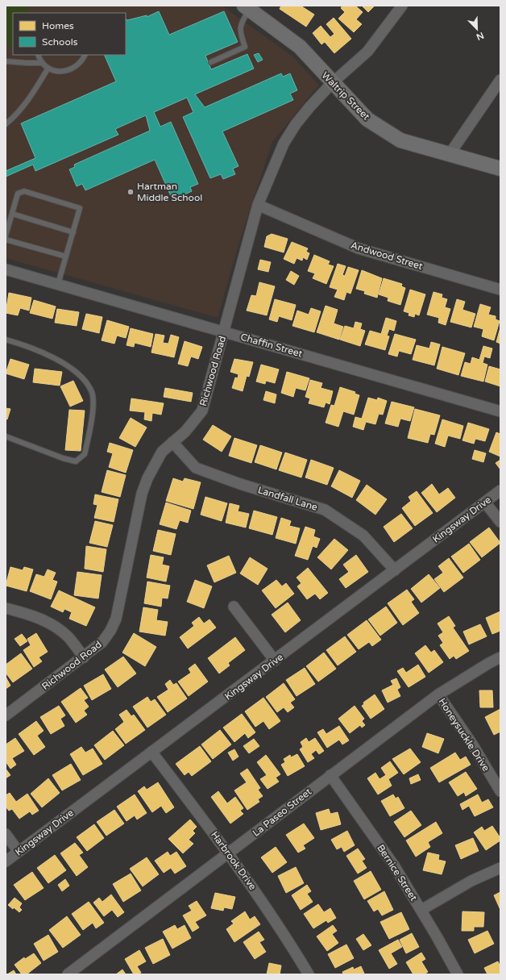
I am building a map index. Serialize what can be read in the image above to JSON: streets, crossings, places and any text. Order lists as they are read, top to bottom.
{
  "streets": {
    "street": [
      "Waltrip Street",
      "Andwood Street",
      "Chaffin Street",
      "Richwood Road",
      "Landfall Lane",
      "Kingsway Drive",
      "Honeysuckle Drive",
      "La Paseo Street",
      "Harbrook Drive",
      "Bernice Street"
    ]
  },
  "crossings": [
    ["Waltrip Street", "Richwood Road"],
    ["Andwood Street", "Richwood Road"],
    ["Chaffin Street", "Richwood Road"],
    ["Richwood Road", "Landfall Lane"],
    ["Landfall Lane", "Kingsway Drive"],
    ["Kingsway Drive", "Harbrook Drive"],
    ["Honeysuckle Drive", "La Paseo Street"],
    ["La Paseo Street", "Harbrook Drive"],
    ["La Paseo Street", "Bernice Street"]
  ],
  "places": ["Hartman Middle School"],
  "legend": ["Homes", "Schools"],
  "north": "bottom right"
}
